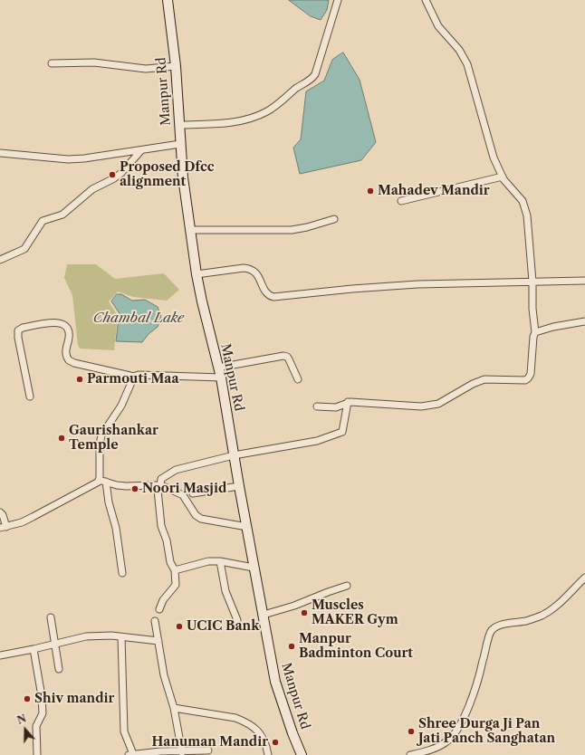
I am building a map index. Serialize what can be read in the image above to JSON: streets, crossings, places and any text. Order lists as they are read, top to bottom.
{
  "streets": {
    "main road": ["Manpur Rd"]
  },
  "water": ["Chambal Lake"],
  "places": [
    "Proposed Dfcc alignment",
    "Mahadev Mandir",
    "Parmouti Maa",
    "Gaurishankar Temple",
    "Noori Masjid",
    "Muscles MAKER Gym",
    "UCIC Bank",
    "Manpur Badminton Court",
    "Shiv mandir",
    "Shree Durga Ji Pan Jati Panch Sanghatan",
    "Hanuman Mandir"
  ],
  "north": "top"
}
